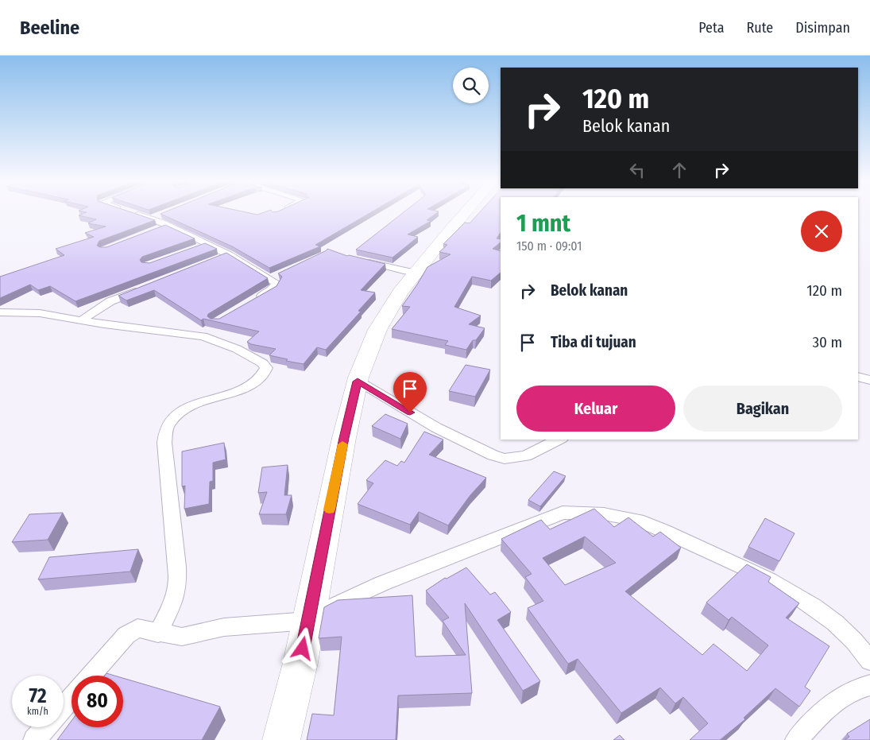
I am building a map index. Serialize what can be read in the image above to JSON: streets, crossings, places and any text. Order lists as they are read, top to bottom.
{
  "page": {
    "header": "Beeline",
    "nav": ["Peta", "Rute", "Disimpan"],
    "turn": ["120 m", "Belok kanan"],
    "heading": ["1 mnt", "150 m · 09:01"],
    "list": [
      {
        "name": "Belok kanan",
        "value": "120 m"
      },
      {
        "name": "Tiba di tujuan",
        "value": "30 m"
      }
    ],
    "buttons": ["Keluar", "Bagikan"],
    "speed": "72 km/h",
    "limit": "80"
  }
}
